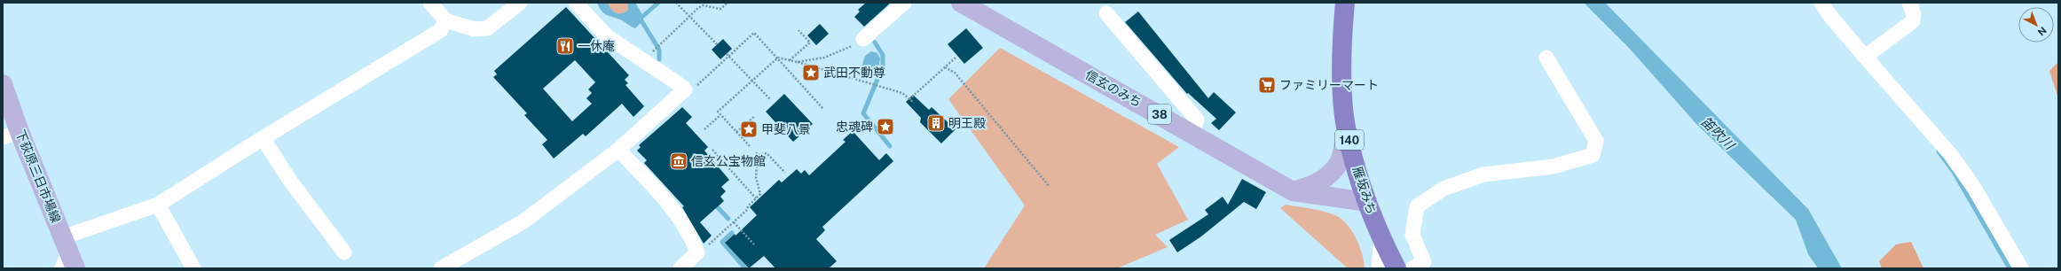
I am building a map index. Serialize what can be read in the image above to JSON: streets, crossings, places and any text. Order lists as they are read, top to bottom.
{
  "streets": {
    "highway": ["140", "雁坂みち"],
    "main road": ["信玄のみち", "38", "下荻原三日市場線"]
  },
  "crossings": [
    ["信玄のみち", "雁坂みち"]
  ],
  "water": ["笛吹川"],
  "places": {
    "restaurant": ["一休庵"],
    "place": ["武田不動尊", "忠魂碑", "甲斐八景"],
    "supermarket": ["ファミリーマート"],
    "building": ["明王殿"],
    "museum": ["信玄公宝物館"]
  },
  "north": "bottom right"
}
